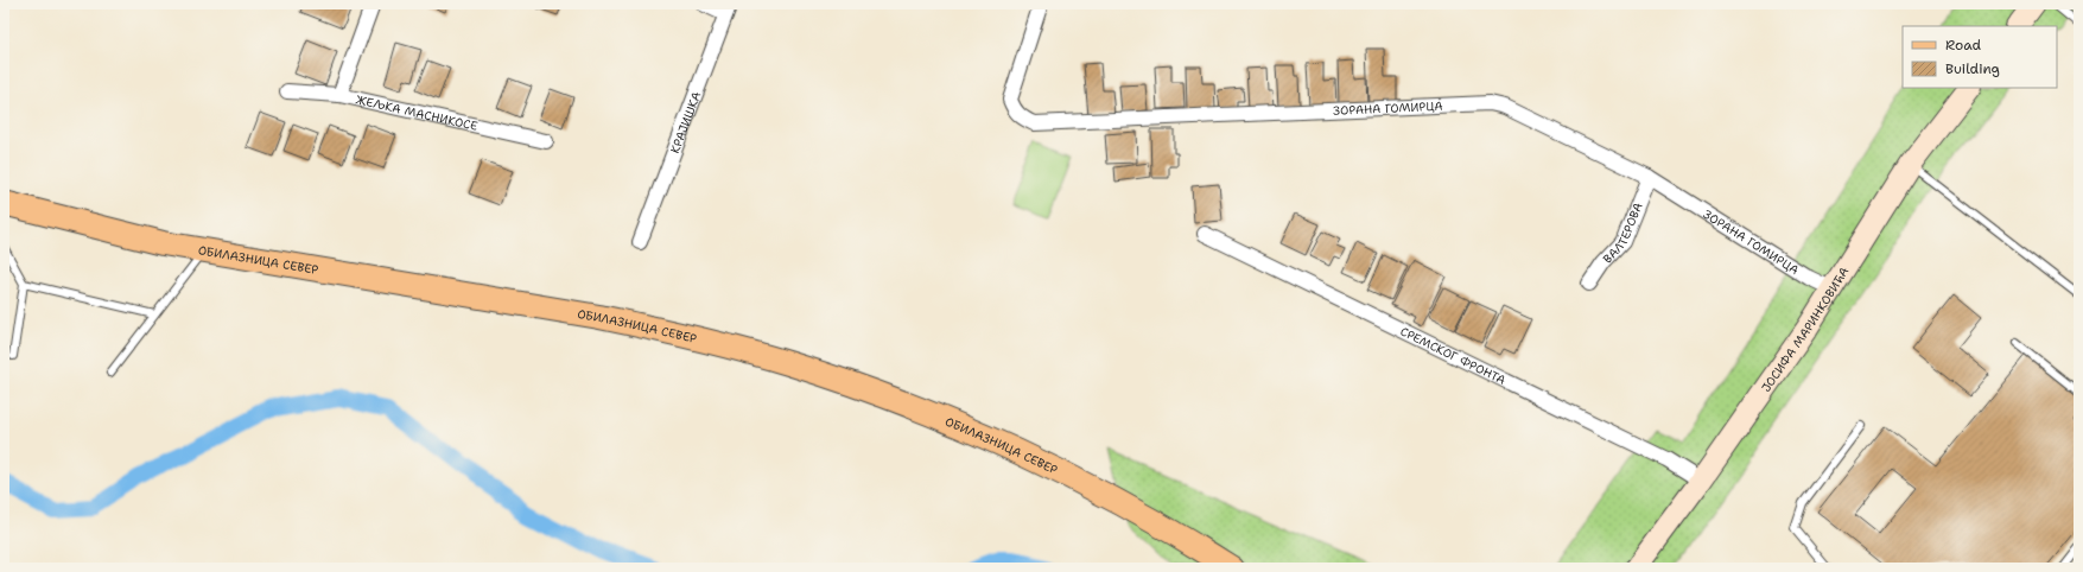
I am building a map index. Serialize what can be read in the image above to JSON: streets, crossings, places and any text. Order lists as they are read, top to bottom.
{
  "streets": {
    "main road": ["ОБИЛАЗНИЦА СЕВЕР"],
    "street": [
      "ЗОРАНА ГОМИРЦА",
      "ЖЕЉКА МАСНИКОСЕ",
      "КРАЈИШКА",
      "ВАЛТЕРОВА",
      "ЈОСИФА МАРИНКОВИЋА",
      "СРЕМСКОГ ФРОНТА"
    ]
  },
  "crossings": [
    ["ЗОРАНА ГОМИРЦА", "ВАЛТЕРОВА"],
    ["ЗОРАНА ГОМИРЦА", "ЈОСИФА МАРИНКОВИЋА"],
    ["ЈОСИФА МАРИНКОВИЋА", "СРЕМСКОГ ФРОНТА"]
  ],
  "legend": ["Road", "Building"]
}
